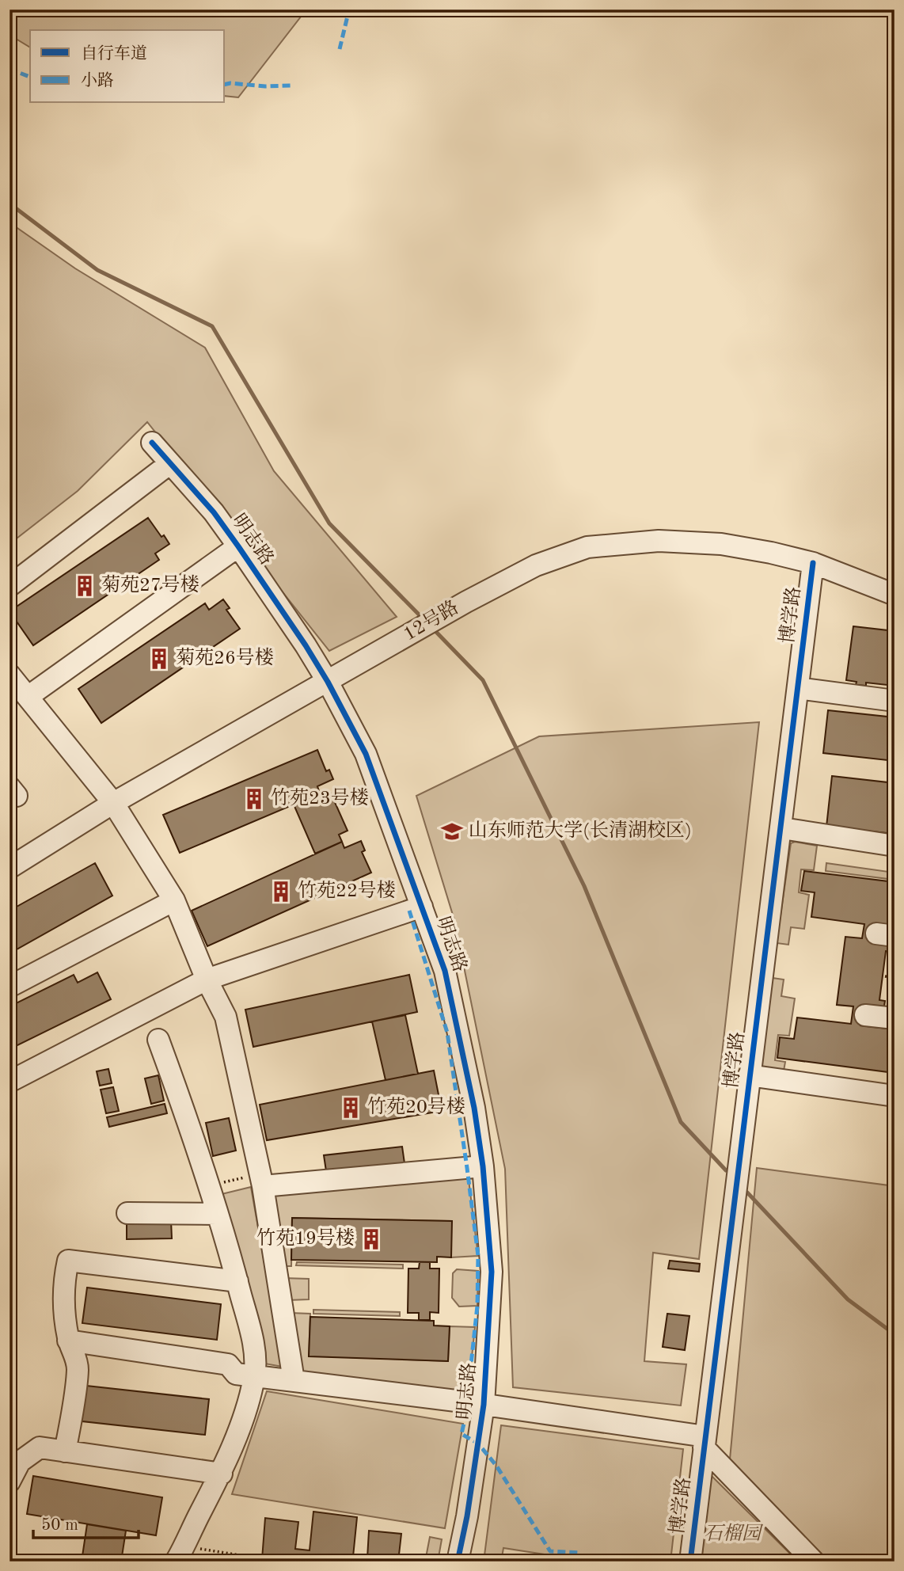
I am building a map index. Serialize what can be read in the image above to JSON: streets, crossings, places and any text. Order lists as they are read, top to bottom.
{
  "streets": {
    "street": ["明志路", "博学路", "12号路"]
  },
  "crossings": [
    ["明志路", "12号路"],
    ["博学路", "12号路"]
  ],
  "parks": ["石榴园"],
  "places": {
    "building": [
      "菊苑27号楼",
      "菊苑26号楼",
      "竹苑23号楼",
      "竹苑22号楼",
      "竹苑20号楼",
      "竹苑19号楼"
    ],
    "school or university": ["山东师范大学(长清湖校区)"]
  },
  "legend": ["自行车道", "小路"],
  "scale_bar": "50 m"
}
